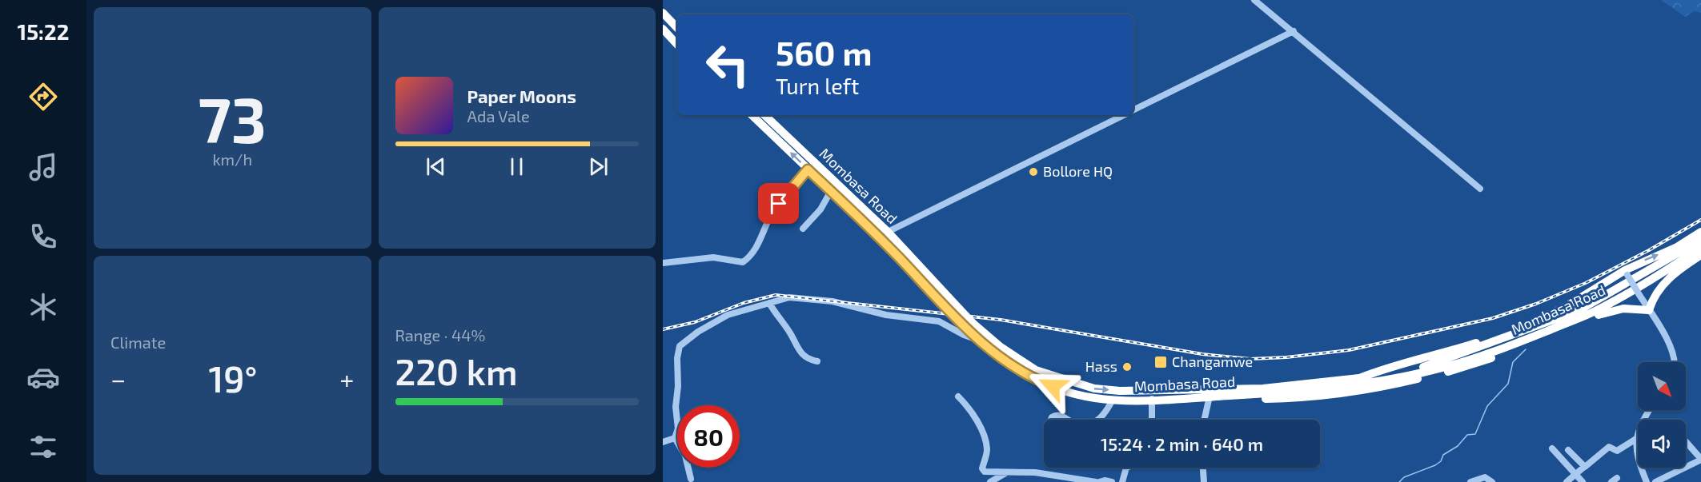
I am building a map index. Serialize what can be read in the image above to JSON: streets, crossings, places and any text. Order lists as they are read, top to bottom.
{
  "streets": {
    "highway": ["Mombasa Road"]
  },
  "places": {
    "other": ["Bollore HQ", "Hass"],
    "transit": ["Changamwe"]
  },
  "north": "bottom right",
  "page": {
    "tabs": "15:22",
    "tile": [
      ["73", "km/h"],
      "Climate",
      ["Range · 44%", "220 km"]
    ],
    "turn": ["560 m", "Turn left"],
    "song": ["Paper Moons", "Ada Vale"],
    "heat": ["−", "19°", "+"],
    "limit": "80",
    "trip": "15:24 · 2 min · 640 m"
  }
}
